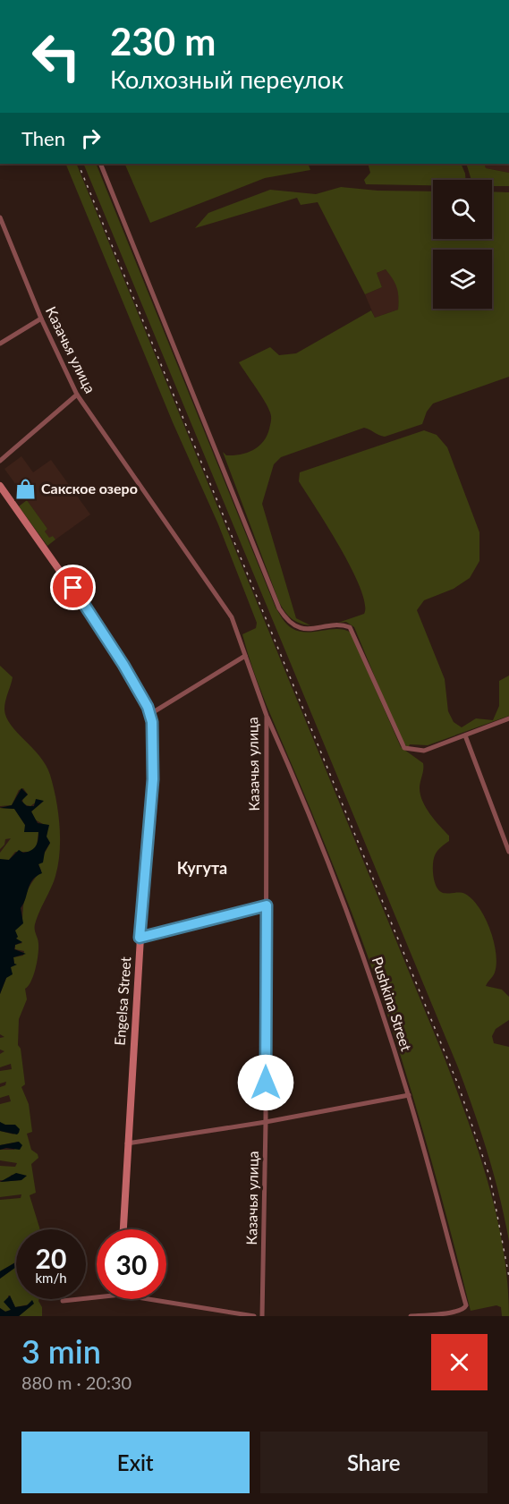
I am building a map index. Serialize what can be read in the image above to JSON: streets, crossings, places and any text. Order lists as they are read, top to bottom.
{
  "streets": {
    "street": ["Казачья улица", "Engelsa Street", "Pushkina Street"]
  },
  "crossings": [
    ["Казачья улица", "Pushkina Street"]
  ],
  "districts": ["Кугута"],
  "places": {
    "shop": ["Сакское озеро"]
  },
  "page": {
    "turn": ["230 m", "Колхозный переулок"],
    "then": "Then",
    "speed": "20 km/h",
    "limit": "30",
    "heading": ["3 min", "880 m · 20:30"],
    "buttons": ["Exit", "Share"]
  }
}
